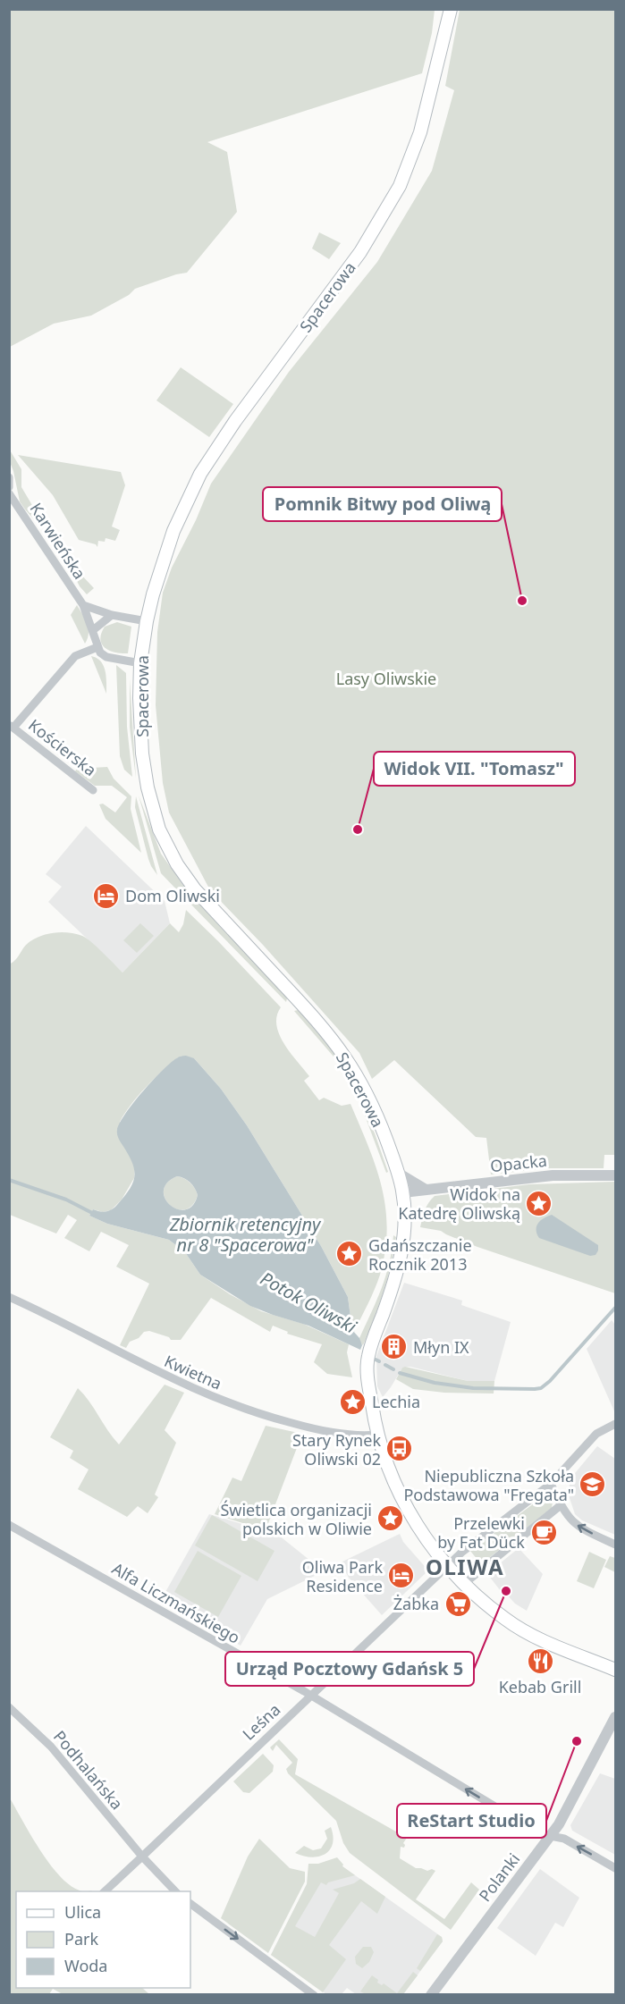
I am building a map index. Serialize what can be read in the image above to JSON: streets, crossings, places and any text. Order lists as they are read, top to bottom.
{
  "streets": {
    "main road": ["Spacerowa"],
    "street": [
      "Karwieńska",
      "Kościerska",
      "Opacka",
      "Kwietna",
      "Alfa Liczmańskiego",
      "Leśna",
      "Podhalańska",
      "Polanki"
    ]
  },
  "crossings": [
    ["Spacerowa", "Opacka"],
    ["Spacerowa", "Kwietna"],
    ["Spacerowa", "Leśna"],
    ["Karwieńska", "Kościerska"],
    ["Alfa Liczmańskiego", "Leśna"],
    ["Alfa Liczmańskiego", "Polanki"],
    ["Leśna", "Podhalańska"]
  ],
  "one_way": ["Alfa Liczmańskiego"],
  "districts": ["OLIWA"],
  "water": ["Zbiornik retencyjny nr 8 \"Spacerowa\"", "Potok Oliwski"],
  "parks": ["Lasy Oliwskie"],
  "places": {
    "other": [
      "Pomnik Bitwy pod Oliwą",
      "Widok VII. \"Tomasz\"",
      "Urząd Pocztowy Gdańsk 5",
      "ReStart Studio"
    ],
    "hotel": ["Dom Oliwski", "Oliwa Park Residence"],
    "place": [
      "Widok na Katedrę Oliwską",
      "Gdańszczanie Rocznik 2013",
      "Lechia",
      "Świetlica organizacji polskich w Oliwie"
    ],
    "building": ["Młyn IX"],
    "bus stop": ["Stary Rynek Oliwski 02"],
    "school or university": ["Niepubliczna Szkoła Podstawowa \"Fregata\""],
    "cafe": ["Przelewki by Fat Dück"],
    "supermarket": ["Żabka"],
    "restaurant": ["Kebab Grill"]
  },
  "legend": ["Ulica", "Park", "Woda"]
}
